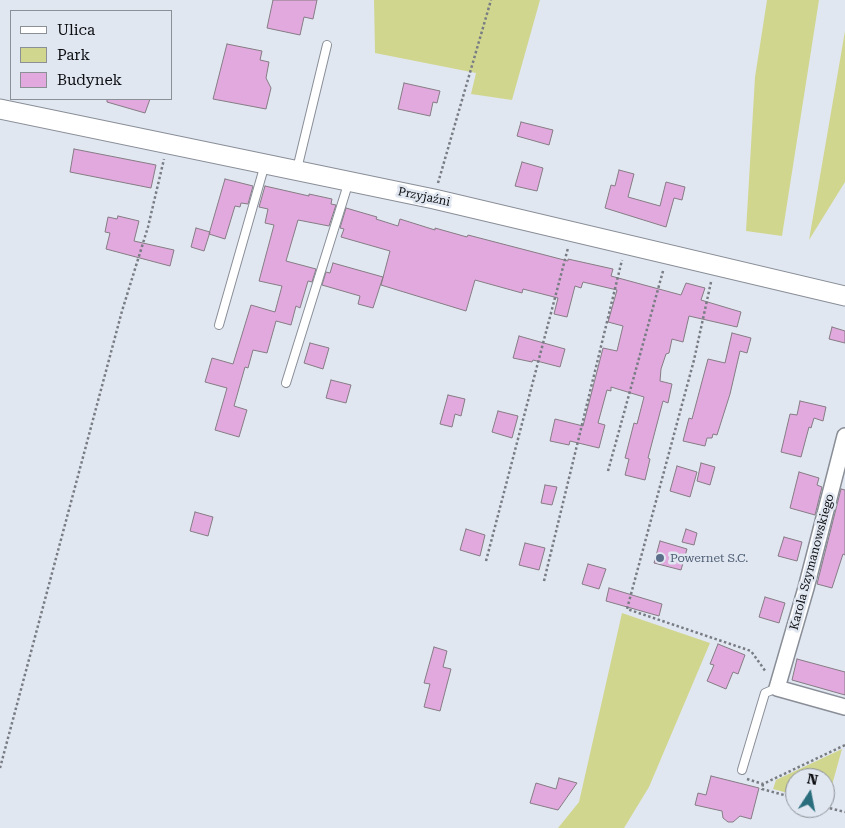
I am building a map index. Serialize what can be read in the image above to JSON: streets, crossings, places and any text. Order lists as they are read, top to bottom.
{
  "streets": {
    "street": ["Przyjaźni", "Karola Szymanowskiego"]
  },
  "places": ["Powernet S.C."],
  "legend": ["Ulica", "Park", "Budynek"],
  "north": "top"
}
